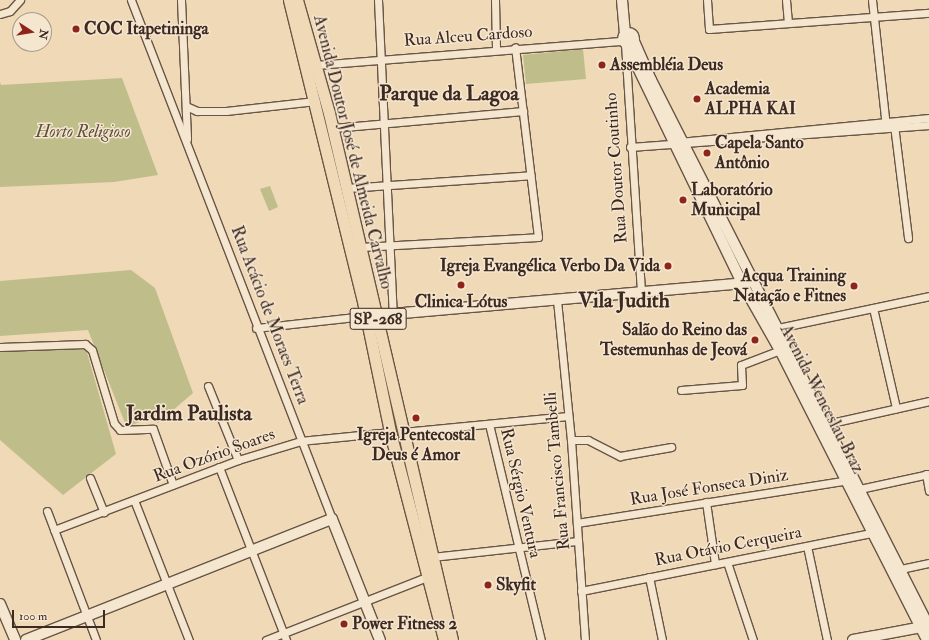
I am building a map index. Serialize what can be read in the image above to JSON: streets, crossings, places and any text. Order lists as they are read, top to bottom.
{
  "streets": {
    "main road": ["Avenida Doutor José de Almeida Carvalho", "SP-268"],
    "street": [
      "Rua Alceu Cardoso",
      "Rua Doutor Coutinho",
      "Rua Acácio de Moraes Terra",
      "Avenida Wenceslau Braz",
      "Rua Ozório Soares",
      "Rua Francisco Tambelli",
      "Rua José Fonseca Diniz",
      "Rua Sérgio Ventura",
      "Rua Otávio Cerqueira"
    ]
  },
  "crossings": [
    ["Rua Alceu Cardoso", "Avenida Doutor José de Almeida Carvalho"],
    ["Rua Alceu Cardoso", "Rua Doutor Coutinho"],
    ["Rua Alceu Cardoso", "Avenida Wenceslau Braz"],
    ["Avenida Doutor José de Almeida Carvalho", "Rua Ozório Soares"],
    ["Rua Doutor Coutinho", "Avenida Wenceslau Braz"],
    ["Rua Acácio de Moraes Terra", "Rua Ozório Soares"],
    ["Avenida Wenceslau Braz", "Rua José Fonseca Diniz"],
    ["Avenida Wenceslau Braz", "Rua Otávio Cerqueira"],
    ["Rua Francisco Tambelli", "Rua José Fonseca Diniz"],
    ["Rua Francisco Tambelli", "Rua Otávio Cerqueira"]
  ],
  "districts": ["Parque da Lagoa", "Vila Judith", "Jardim Paulista"],
  "parks": ["Horto Religioso"],
  "places": [
    "COC Itapetininga",
    "Assembléia Deus",
    "Academia ALPHA KAI",
    "Capela Santo Antônio",
    "Laboratório Municipal",
    "Igreja Evangélica Verbo Da Vida",
    "Clinica Lótus",
    "Acqua Training Natação e Fitnes",
    "Salão do Reino das Testemunhas de Jeová",
    "Igreja Pentecostal Deus é Amor",
    "Skyfit",
    "Power Fitness 2"
  ],
  "scale_bar": "100 m",
  "north": "right"
}
